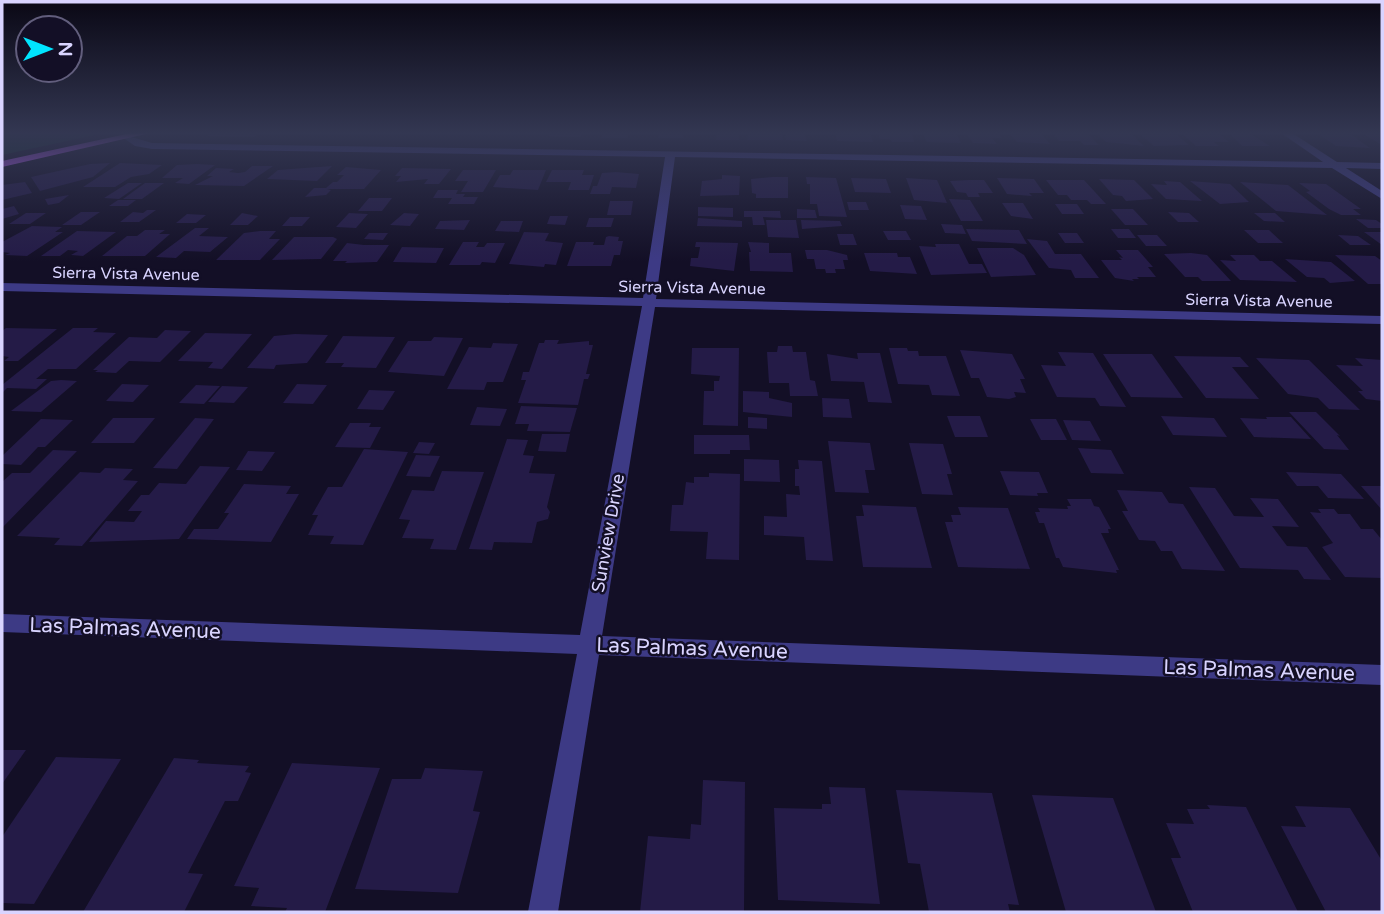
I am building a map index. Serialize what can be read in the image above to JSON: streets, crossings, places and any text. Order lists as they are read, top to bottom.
{
  "streets": {
    "street": ["Sierra Vista Avenue", "Sunview Drive", "Las Palmas Avenue"]
  },
  "crossings": [
    ["Sierra Vista Avenue", "Sunview Drive"],
    ["Sunview Drive", "Las Palmas Avenue"]
  ],
  "north": "right"
}
